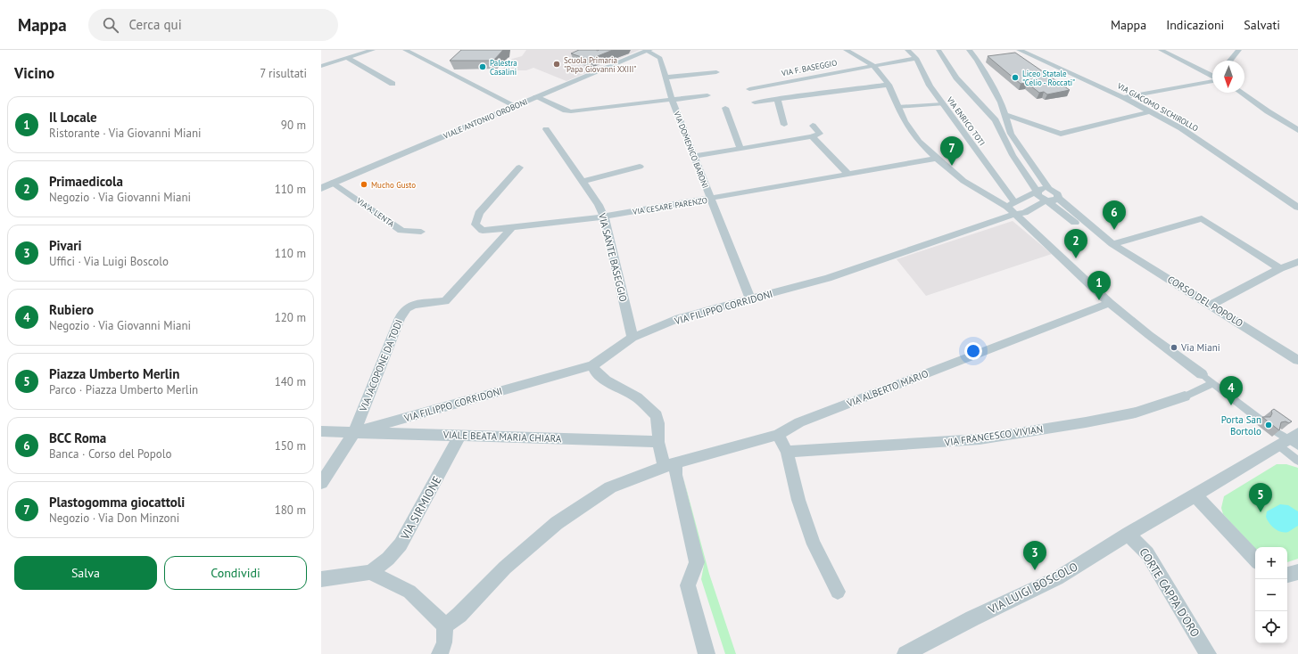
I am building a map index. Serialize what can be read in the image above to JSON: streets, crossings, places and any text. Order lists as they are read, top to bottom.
{
  "streets": {
    "street": [
      "VIA F. BASEGGIO",
      "VIA GIACOMO SICHIROLLO",
      "VIALE ANTONIO OROBONI",
      "VIA ENRICO TOTI",
      "VIA DOMENICO BARONI",
      "VIA CESARE PARENZO",
      "VIA A. LENTA",
      "VIA SANTE BASEGGIO",
      "CORSO DEL POPOLO",
      "VIA FILIPPO CORRIDONI",
      "VIA JACOPONE DA TODI",
      "VIA ALBERTO MARIO",
      "VIA FRANCESCO VIVIAN",
      "VIALE BEATA MARIA CHIARA",
      "VIA SIRMIONE",
      "VIA LUIGI BOSCOLO",
      "CORTE CAPPA D'ORO"
    ]
  },
  "crossings": [
    ["VIA F. BASEGGIO", "VIA ENRICO TOTI"],
    ["VIALE ANTONIO OROBONI", "VIA DOMENICO BARONI"],
    ["VIALE ANTONIO OROBONI", "VIA A. LENTA"],
    ["VIA DOMENICO BARONI", "VIA CESARE PARENZO"],
    ["VIA DOMENICO BARONI", "VIA FILIPPO CORRIDONI"],
    ["VIA CESARE PARENZO", "VIA SANTE BASEGGIO"],
    ["VIA CESARE PARENZO", "VIA JACOPONE DA TODI"],
    ["VIA SANTE BASEGGIO", "VIA FILIPPO CORRIDONI"],
    ["CORSO DEL POPOLO", "VIA FILIPPO CORRIDONI"],
    ["VIA FILIPPO CORRIDONI", "VIA JACOPONE DA TODI"],
    ["VIA FILIPPO CORRIDONI", "VIALE BEATA MARIA CHIARA"],
    ["VIA JACOPONE DA TODI", "VIALE BEATA MARIA CHIARA"],
    ["VIALE BEATA MARIA CHIARA", "VIA SIRMIONE"],
    ["VIA LUIGI BOSCOLO", "CORTE CAPPA D'ORO"]
  ],
  "places": [
    "Scuola Primaria \"Papa Giovanni XXIII\"",
    "Palestra Casalini",
    "Liceo Statale \"Celio - Roccati\"",
    "Mucho Gusto",
    "Via Miani",
    "Porta San Bortolo"
  ],
  "north": "bottom",
  "page": {
    "header": "Mappa",
    "search": "Cerca qui",
    "nav": ["Mappa", "Indicazioni", "Salvati"],
    "heading": ["Vicino", "7 risultati"],
    "list": [
      {
        "mark": "1",
        "name": "Il Locale",
        "note": "Ristorante · Via Giovanni Miani",
        "value": "90 m"
      },
      {
        "mark": "2",
        "name": "Primaedicola",
        "note": "Negozio · Via Giovanni Miani",
        "value": "110 m"
      },
      {
        "mark": "3",
        "name": "Pivari",
        "note": "Uffici · Via Luigi Boscolo",
        "value": "110 m"
      },
      {
        "mark": "4",
        "name": "Rubiero",
        "note": "Negozio · Via Giovanni Miani",
        "value": "120 m"
      },
      {
        "mark": "5",
        "name": "Piazza Umberto Merlin",
        "note": "Parco · Piazza Umberto Merlin",
        "value": "140 m"
      },
      {
        "mark": "6",
        "name": "BCC Roma",
        "note": "Banca · Corso del Popolo",
        "value": "150 m"
      },
      {
        "mark": "7",
        "name": "Plastogomma giocattoli",
        "note": "Negozio · Via Don Minzoni",
        "value": "180 m"
      }
    ],
    "pins": [
      "7",
      "6",
      "2",
      "1",
      "4",
      "5",
      "3"
    ],
    "buttons": ["Salva", "Condividi"],
    "map_buttons": ["+", "−"]
  }
}
